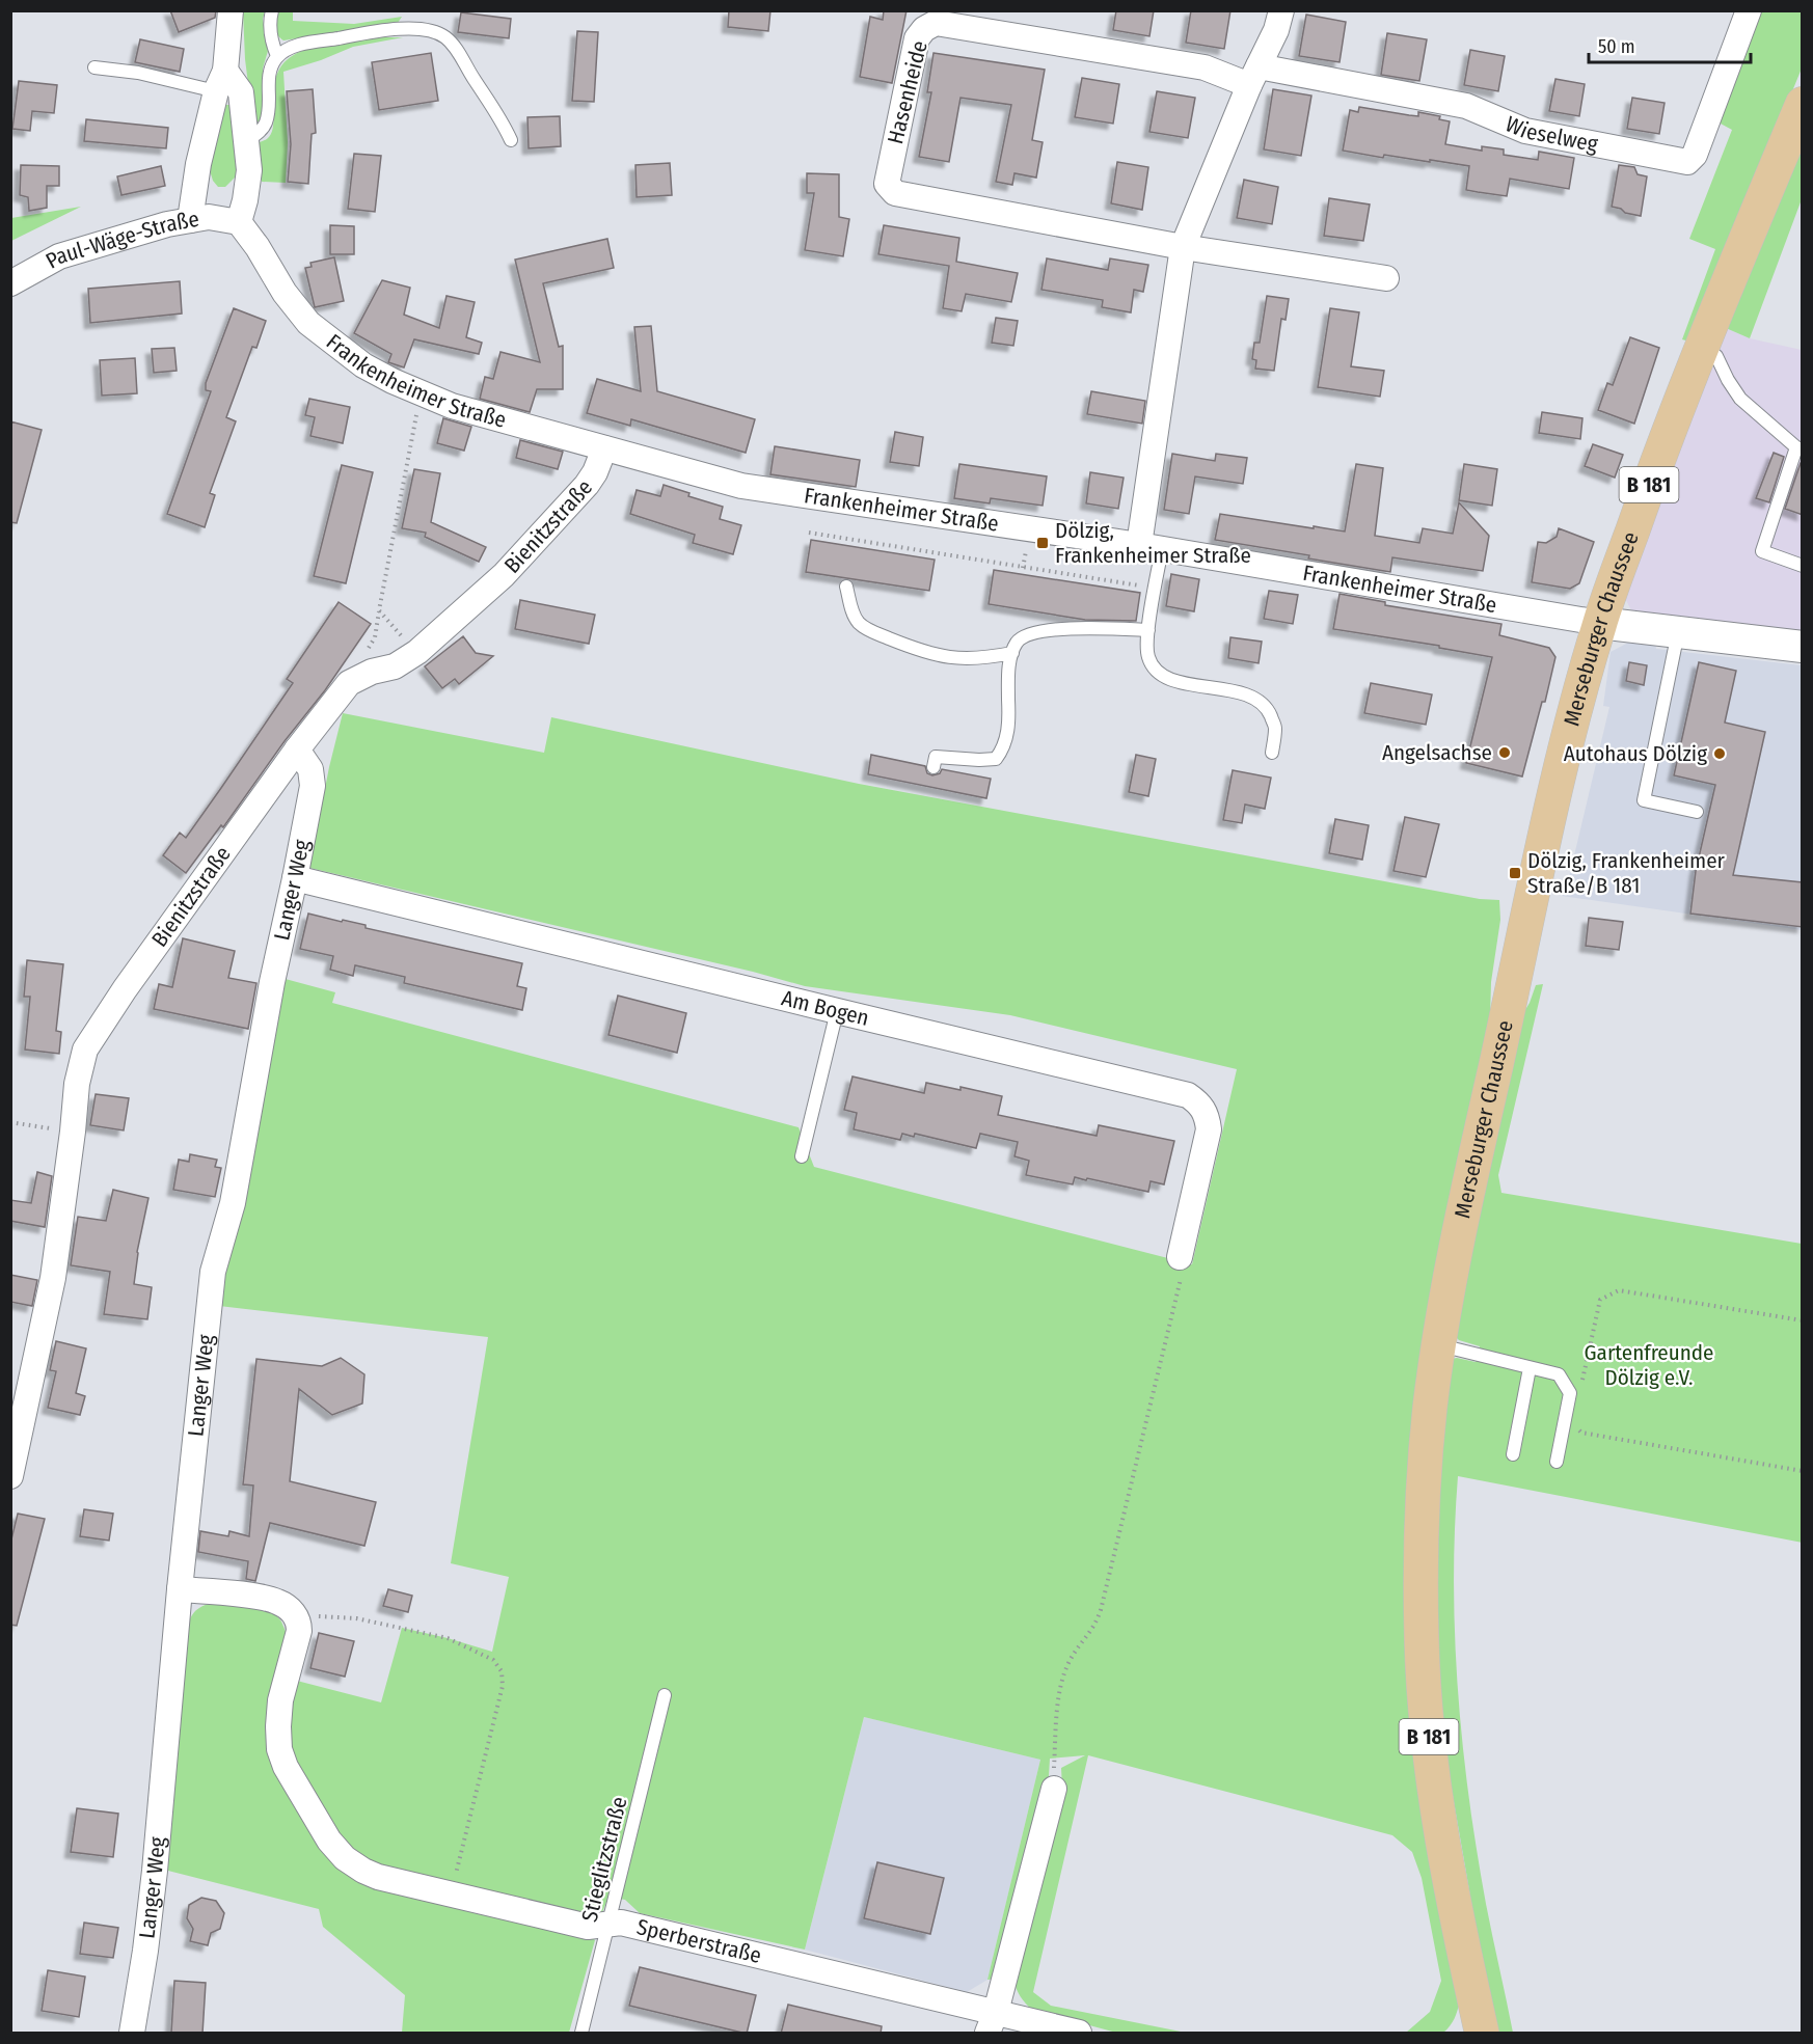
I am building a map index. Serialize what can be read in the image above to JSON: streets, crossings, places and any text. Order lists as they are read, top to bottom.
{
  "streets": {
    "main road": ["B 181", "Merseburger Chaussee"],
    "street": [
      "Hasenheide",
      "Wieselweg",
      "Paul-Wäge-Straße",
      "Frankenheimer Straße",
      "Bienitzstraße",
      "Langer Weg",
      "Am Bogen",
      "Sperberstraße"
    ],
    "lane": ["Stieglitzstraße"]
  },
  "crossings": [
    ["Hasenheide", "Wieselweg"],
    ["Paul-Wäge-Straße", "Frankenheimer Straße"],
    ["Frankenheimer Straße", "Bienitzstraße"],
    ["Frankenheimer Straße", "Merseburger Chaussee"],
    ["Bienitzstraße", "Langer Weg"],
    ["Langer Weg", "Am Bogen"],
    ["Stieglitzstraße", "Sperberstraße"]
  ],
  "parks": ["Gartenfreunde Dölzig e.V."],
  "places": {
    "transit": ["Dölzig, Frankenheimer Straße", "Dölzig, Frankenheimer Straße/B 181"],
    "other": ["Angelsachse", "Autohaus Dölzig"]
  },
  "scale_bar": "50 m"
}
